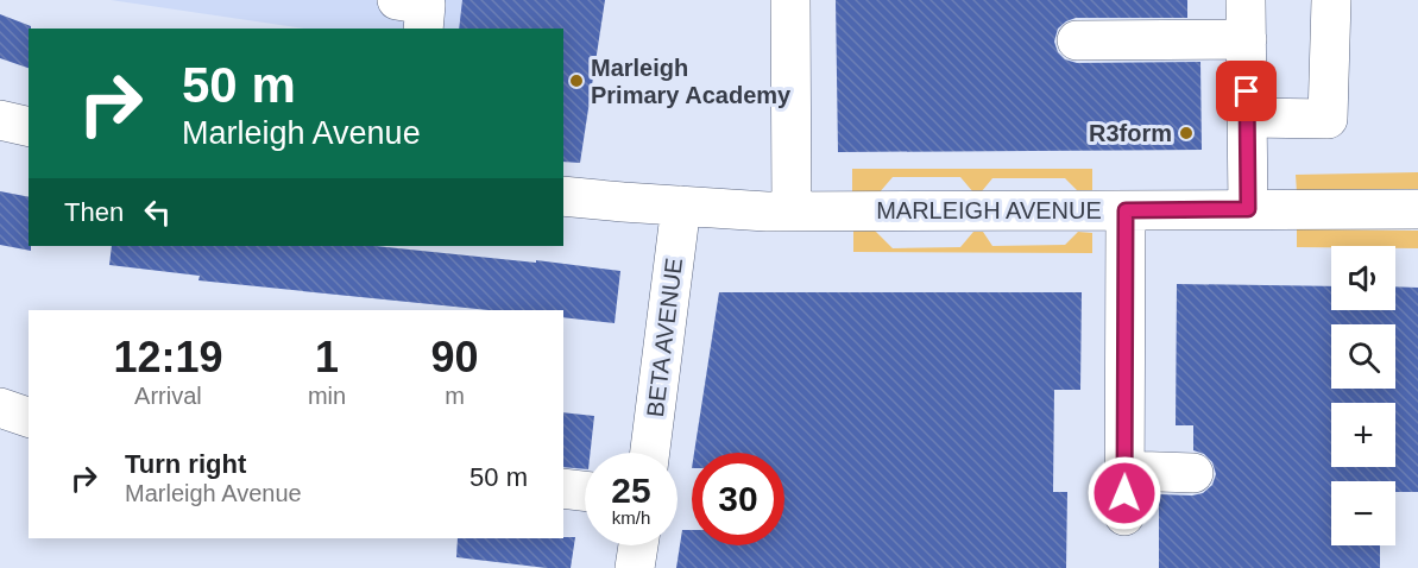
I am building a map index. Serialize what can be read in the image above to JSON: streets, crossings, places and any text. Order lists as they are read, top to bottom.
{
  "streets": {
    "street": ["MARLEIGH AVENUE", "BETA AVENUE"]
  },
  "crossings": [
    ["MARLEIGH AVENUE", "BETA AVENUE"]
  ],
  "places": ["Marleigh Primary Academy", "R3form"],
  "page": {
    "turn": ["50 m", "Marleigh Avenue"],
    "then": "Then",
    "map_buttons": ["+", "−"],
    "eta": [
      "12:19",
      "Arrival",
      "1",
      "min",
      "90",
      "m"
    ],
    "list": [
      {
        "name": "Turn right",
        "note": "Marleigh Avenue",
        "value": "50 m"
      }
    ],
    "speed": "25 km/h",
    "limit": "30"
  }
}
